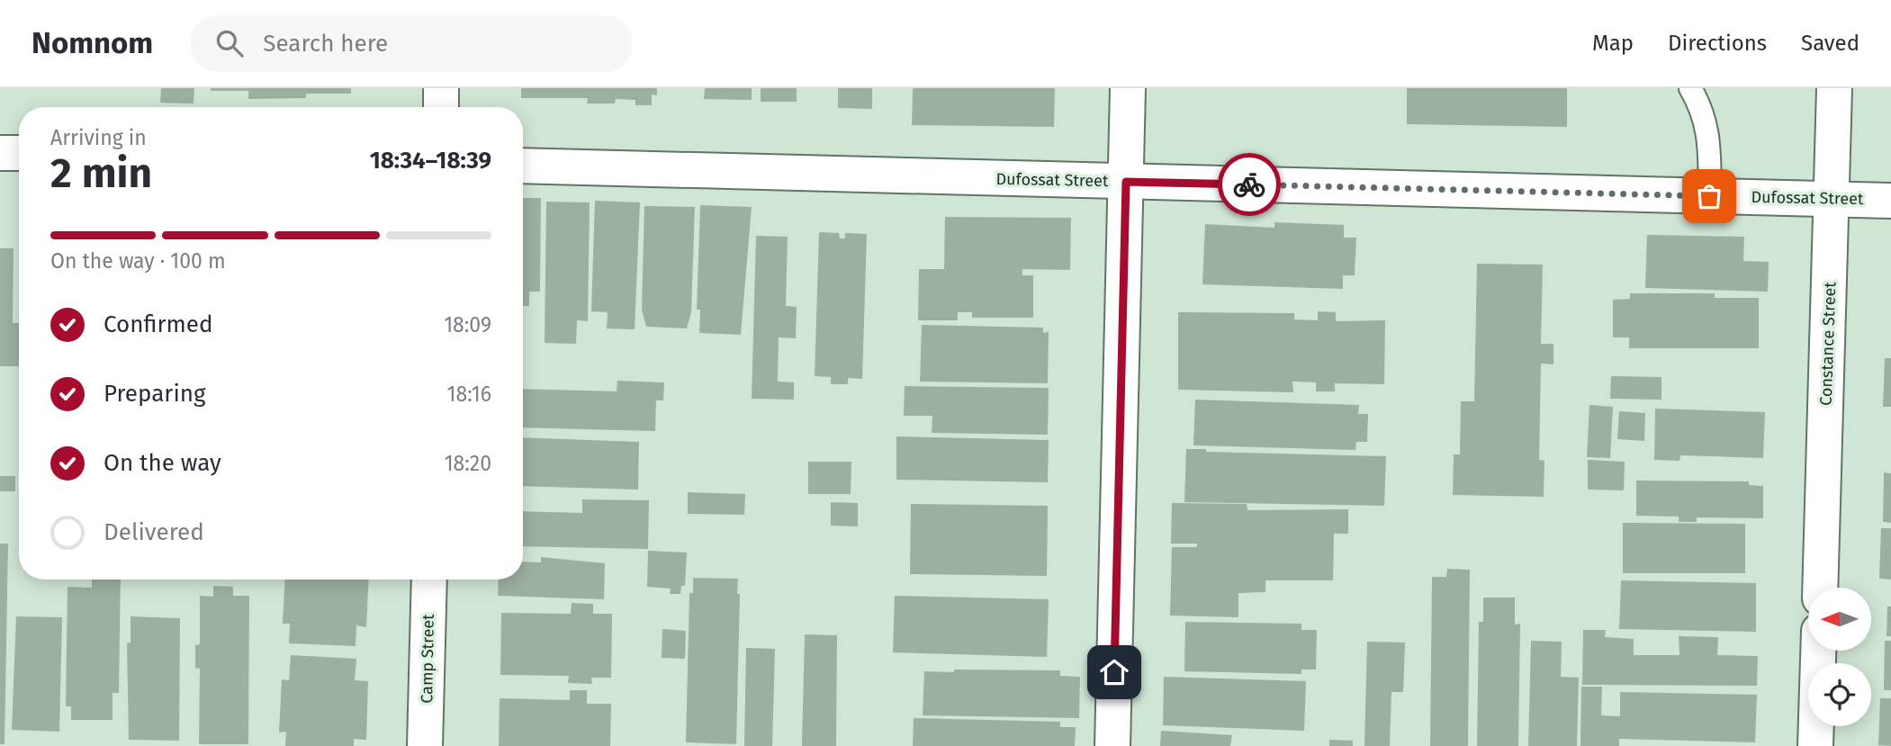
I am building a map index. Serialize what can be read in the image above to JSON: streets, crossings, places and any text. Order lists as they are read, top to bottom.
{
  "streets": {
    "street": ["Dufossat Street", "Constance Street", "Camp Street"]
  },
  "crossings": [
    ["Dufossat Street", "Constance Street"]
  ],
  "north": "left",
  "page": {
    "header": "Nomnom",
    "search": "Search here",
    "nav": ["Map", "Directions", "Saved"],
    "heading": ["2 min", "Arriving in", "18:34–18:39"],
    "bar": "On the way · 100 m",
    "list": [
      ["Confirmed", "18:09"],
      ["Preparing", "18:16"],
      ["On the way", "18:20"],
      "Delivered"
    ]
  }
}
